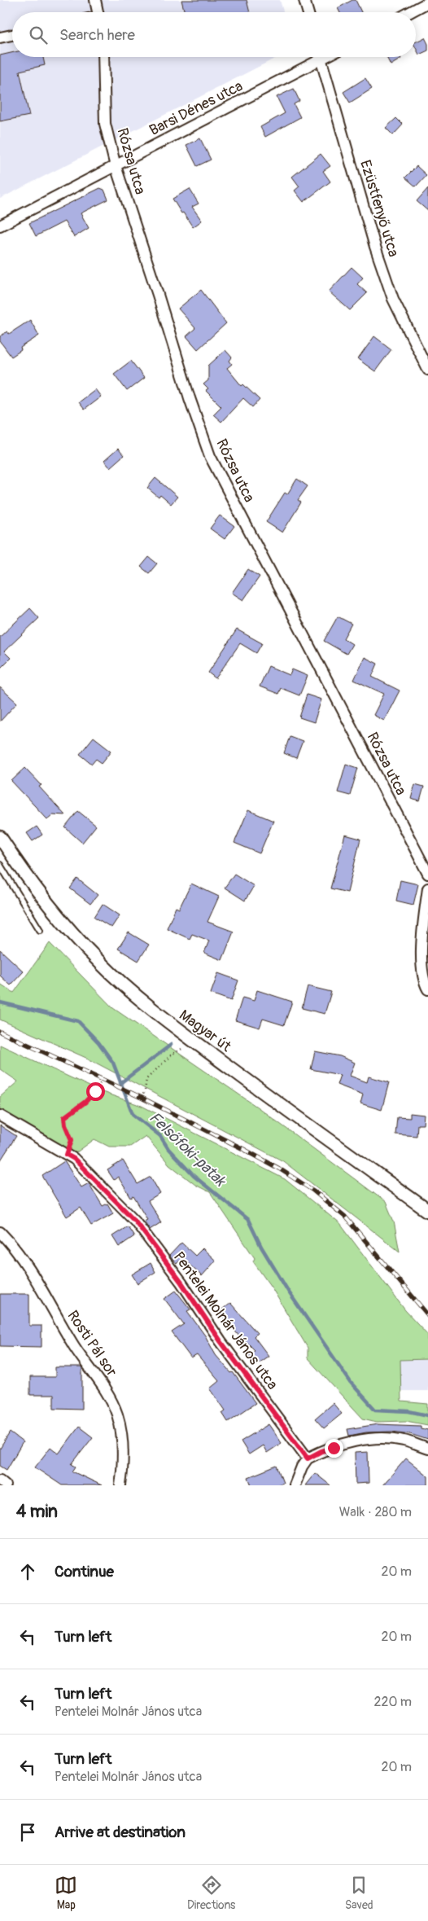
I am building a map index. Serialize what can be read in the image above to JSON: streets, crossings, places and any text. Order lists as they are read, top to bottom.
{
  "streets": {
    "street": [
      "Barsi Dénes utca",
      "Rózsa utca",
      "Ezüstfenyő utca",
      "Magyar út",
      "Pentelei Molnár János utca",
      "Rosti Pál sor"
    ]
  },
  "crossings": [
    ["Barsi Dénes utca", "Rózsa utca"]
  ],
  "water": ["Felsőfoki-patak"],
  "page": {
    "search": "Search here",
    "heading": ["4 min", "Walk · 280 m"],
    "list": [
      ["Continue", "20 m"],
      ["Turn left", "20 m"],
      ["Turn left", "Pentelei Molnár János utca", "220 m"],
      ["Turn left", "Pentelei Molnár János utca", "20 m"],
      "Arrive at destination"
    ],
    "nav": ["Map", "Directions", "Saved"]
  }
}
